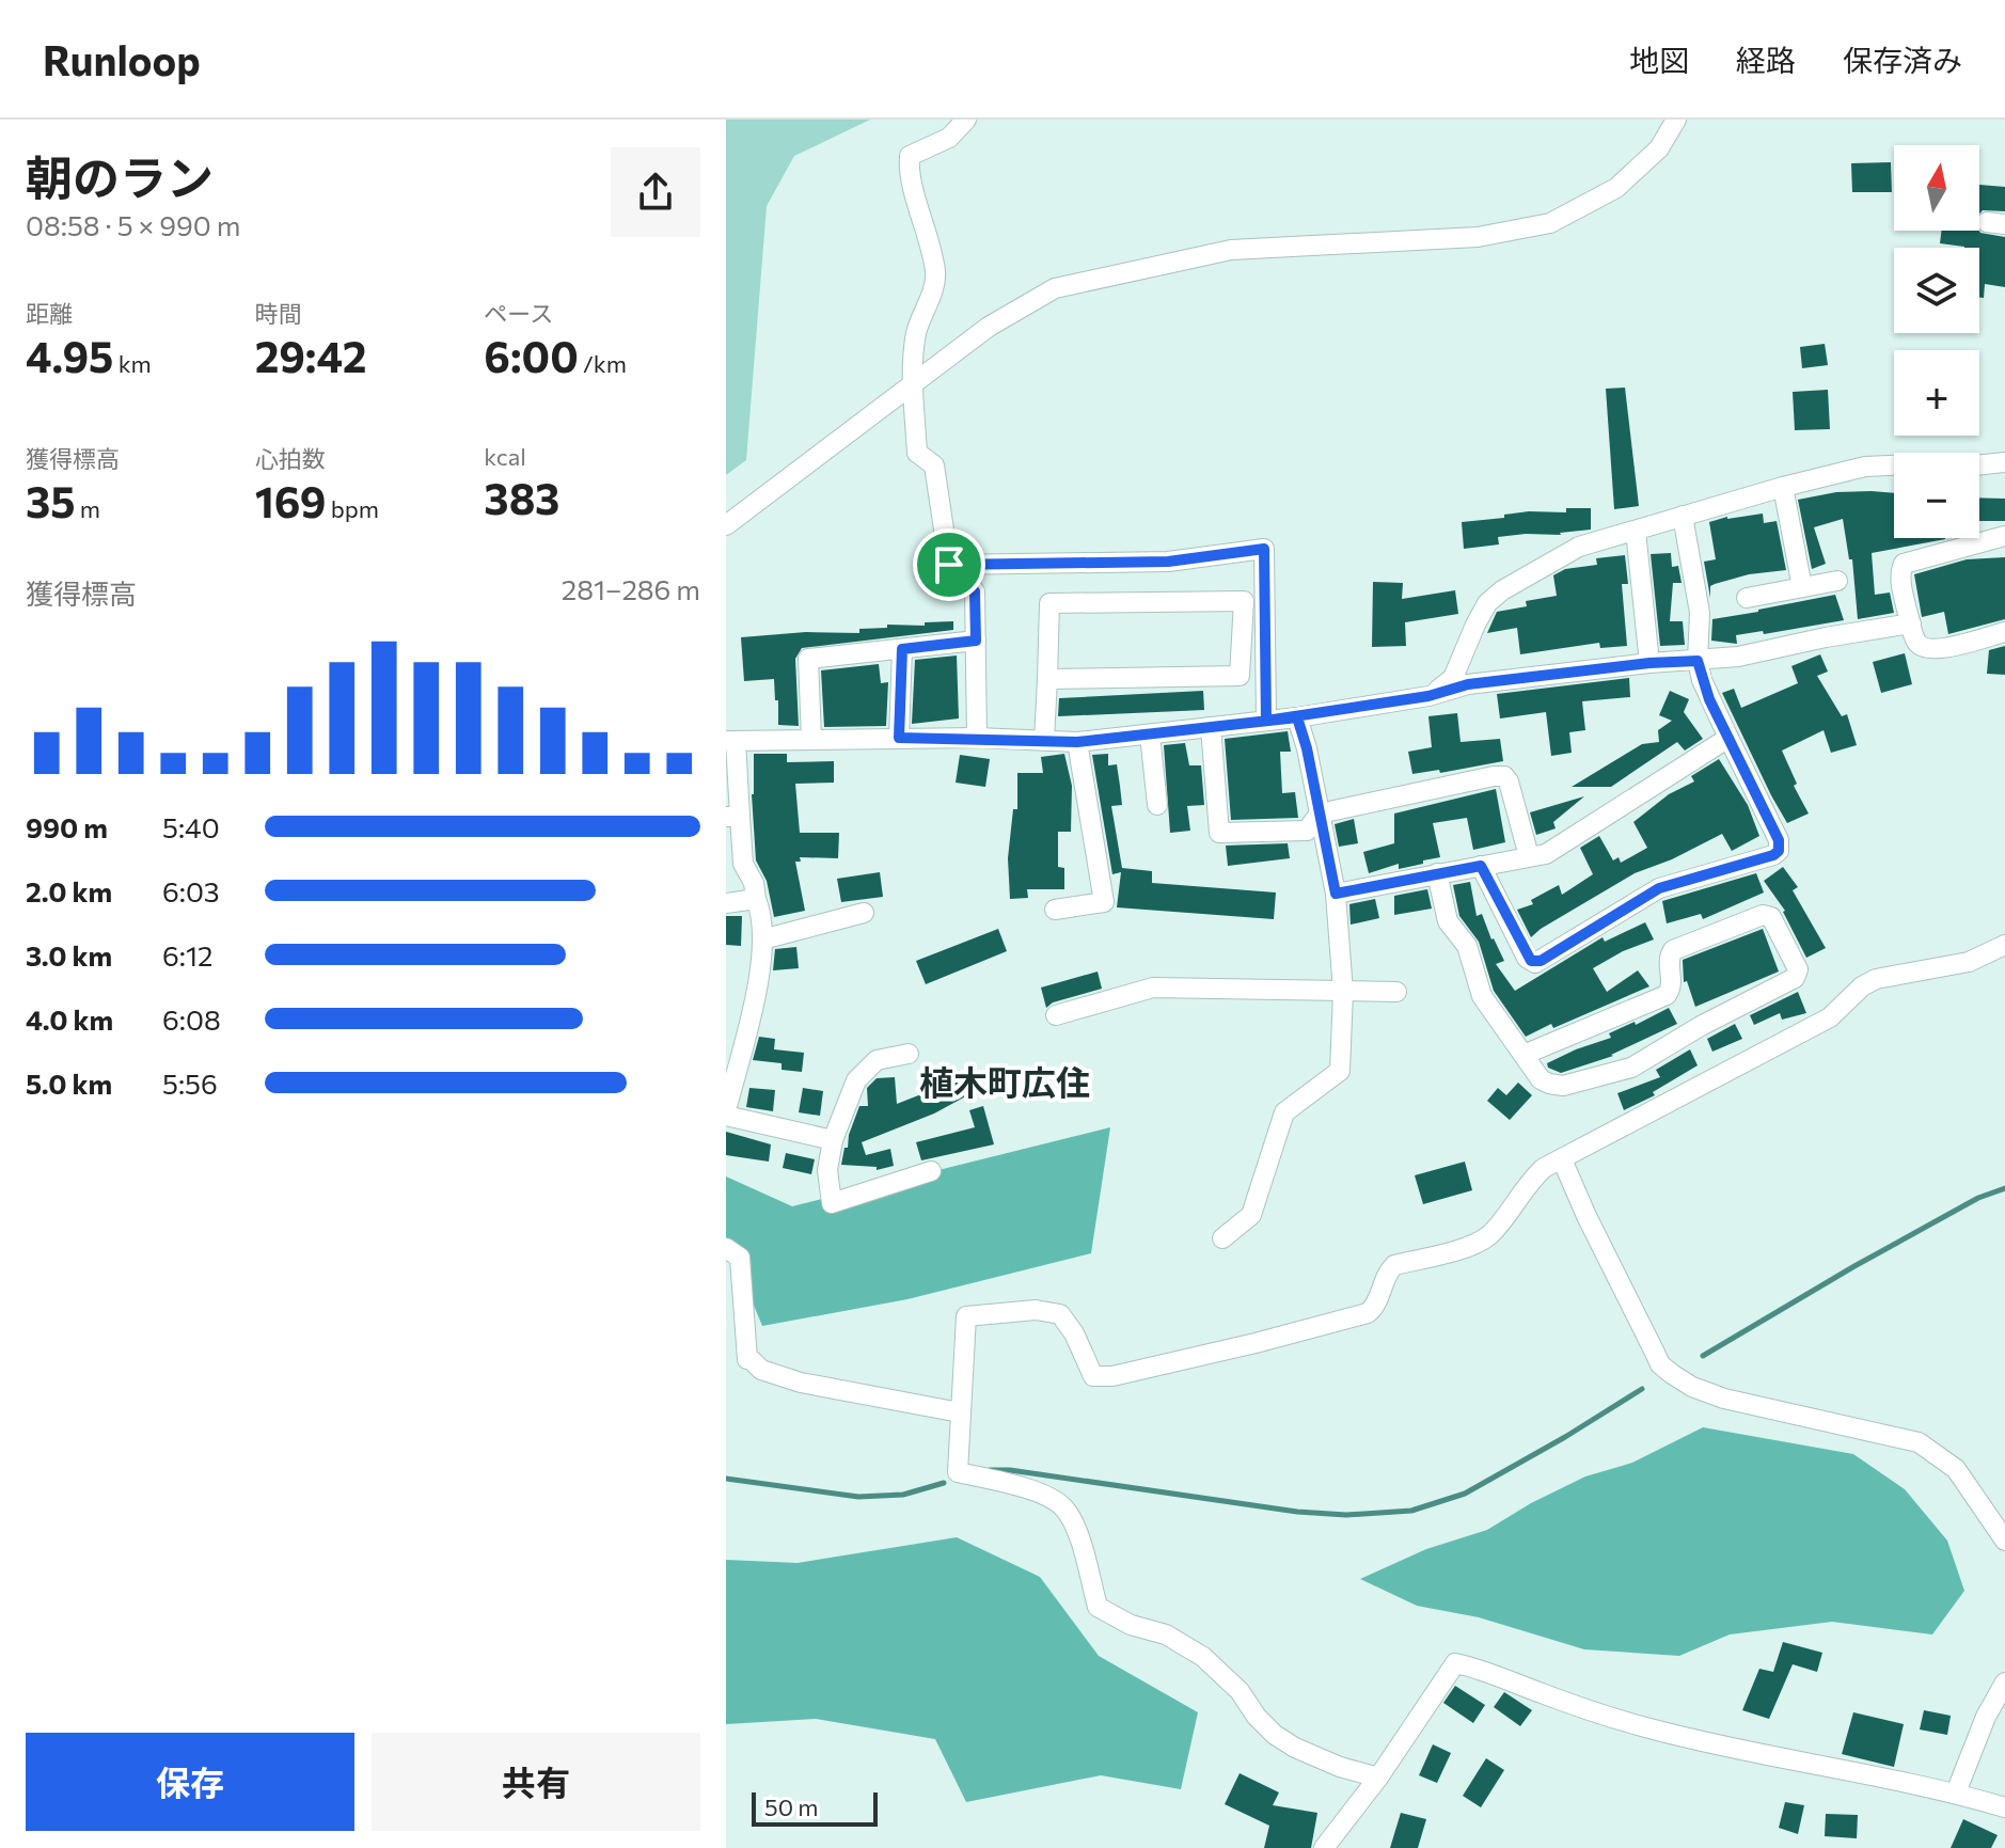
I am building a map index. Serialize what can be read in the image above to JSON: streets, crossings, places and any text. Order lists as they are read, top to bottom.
{
  "districts": ["植木町広住"],
  "scale_bar": "50 m",
  "north": "top",
  "page": {
    "header": "Runloop",
    "nav": ["地図", "経路", "保存済み"],
    "heading": ["朝のラン", "08:58 · 5 × 990 m"],
    "map_buttons": ["+", "−"],
    "stats": [
      ["距離", "4.95 km"],
      ["時間", "29:42"],
      ["ペース", "6:00 /km"],
      ["獲得標高", "35 m"],
      ["心拍数", "169 bpm"],
      ["kcal", "383"]
    ],
    "chart": ["獲得標高", "281–286 m"],
    "list": [
      {
        "name": "990 m",
        "note": "5:40"
      },
      {
        "name": "2.0 km",
        "note": "6:03"
      },
      {
        "name": "3.0 km",
        "note": "6:12"
      },
      {
        "name": "4.0 km",
        "note": "6:08"
      },
      {
        "name": "5.0 km",
        "note": "5:56"
      }
    ],
    "buttons": ["保存", "共有"],
    "scale": "50 m"
  }
}
